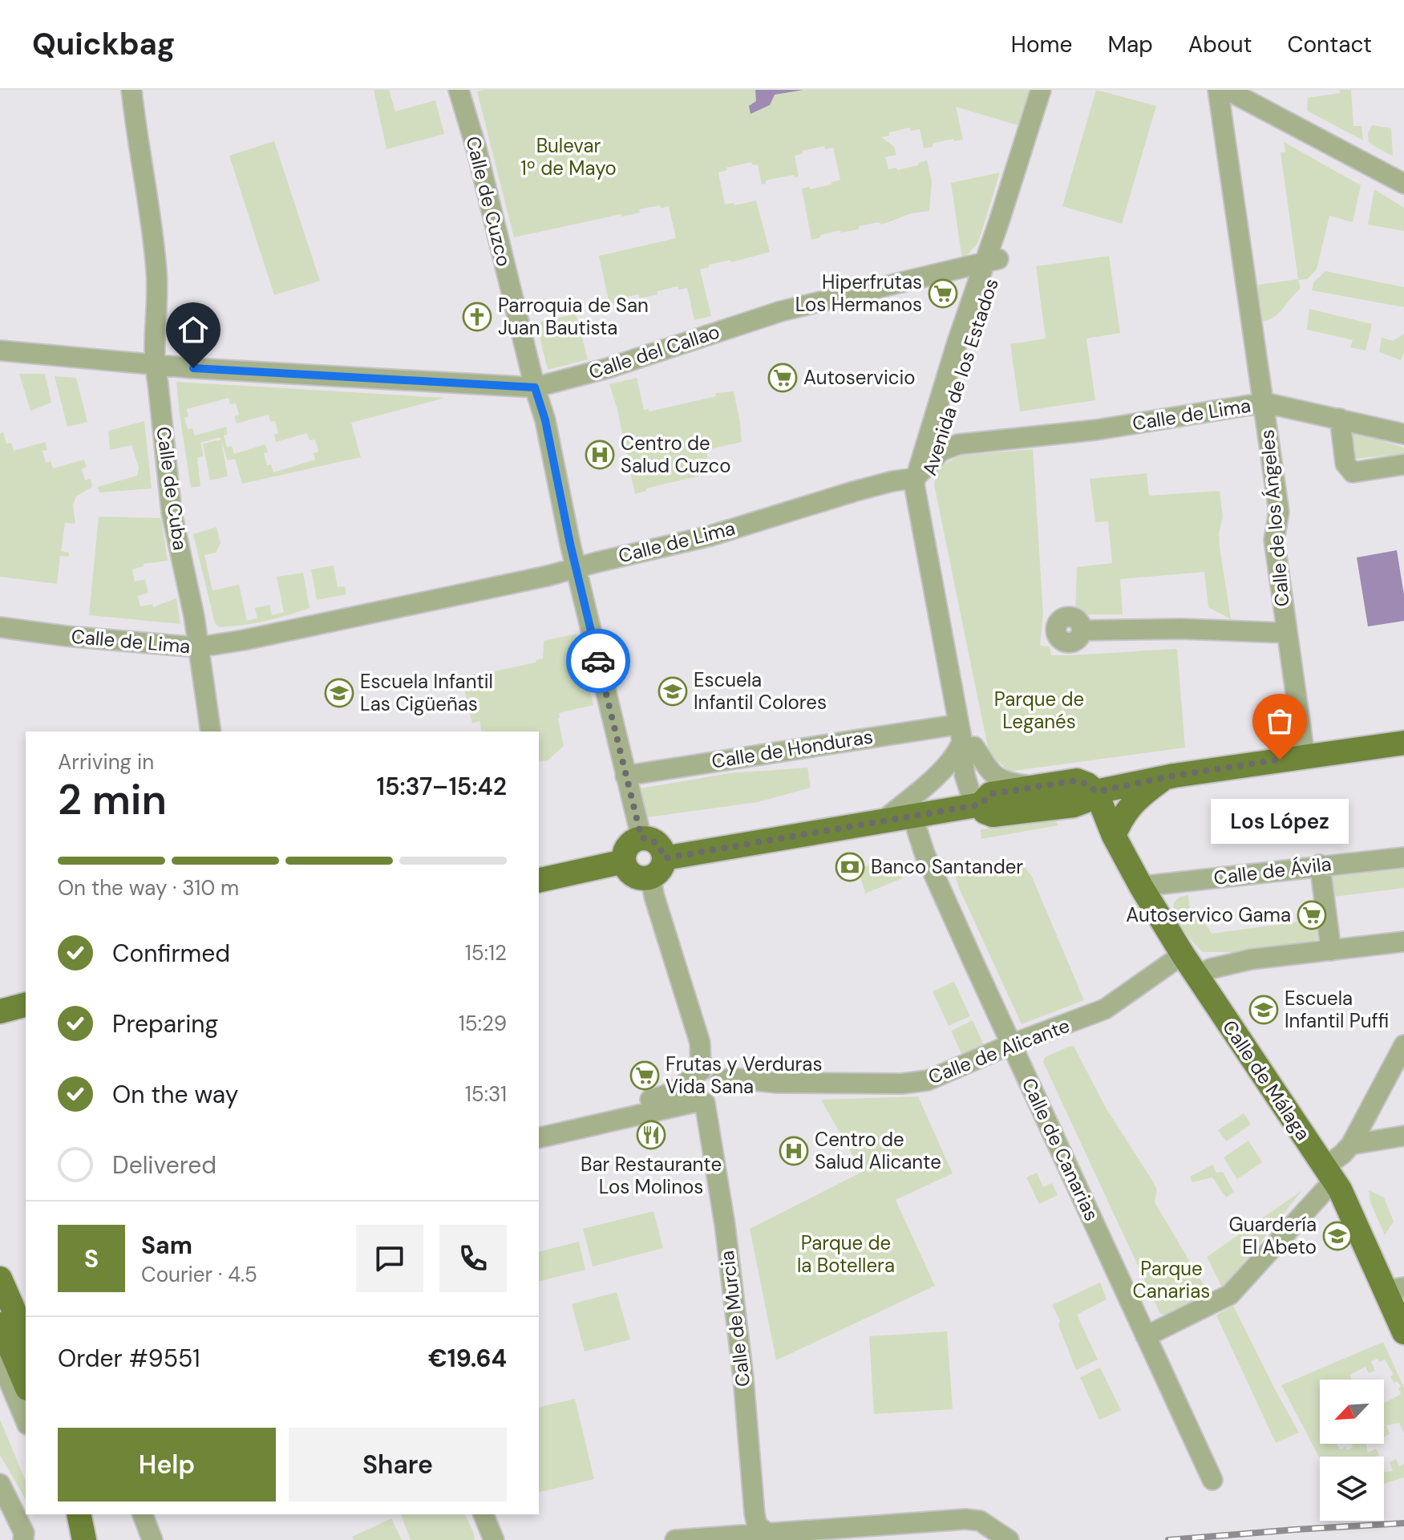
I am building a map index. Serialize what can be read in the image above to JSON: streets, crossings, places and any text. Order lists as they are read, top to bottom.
{
  "streets": {
    "main road": ["Calle de Málaga"],
    "street": [
      "Calle de Cuzco",
      "Calle del Callao",
      "Avenida de los Estados",
      "Calle de Lima",
      "Calle de Cuba",
      "Calle de los Ángeles",
      "Calle de Honduras",
      "Calle de Ávila",
      "Calle de Alicante",
      "Calle de Canarias",
      "Calle de Murcia"
    ]
  },
  "crossings": [
    ["Calle de Cuzco", "Calle del Callao"],
    ["Calle de Cuzco", "Calle de Lima"],
    ["Calle de Cuzco", "Calle de Honduras"],
    ["Calle del Callao", "Avenida de los Estados"],
    ["Calle del Callao", "Calle de Cuba"],
    ["Avenida de los Estados", "Calle de Lima"],
    ["Avenida de los Estados", "Calle de Honduras"],
    ["Calle de Lima", "Calle de Cuba"],
    ["Calle de Lima", "Calle de los Ángeles"],
    ["Calle de Ávila", "Calle de Málaga"],
    ["Calle de Alicante", "Calle de Málaga"],
    ["Calle de Alicante", "Calle de Canarias"],
    ["Calle de Alicante", "Calle de Murcia"]
  ],
  "parks": [
    "Bulevar 1º de Mayo",
    "Parque de Leganés",
    "Parque de la Botellera",
    "Parque Canarias"
  ],
  "places": {
    "supermarket": [
      "Hiperfrutas Los Hermanos",
      "Autoservicio",
      "Autoservico Gama",
      "Frutas y Verduras Vida Sana"
    ],
    "church": ["Parroquia de San Juan Bautista"],
    "hospital": ["Centro de Salud Cuzco", "Centro de Salud Alicante"],
    "school or university": [
      "Escuela Infantil Colores",
      "Escuela Infantil Las Cigüeñas",
      "Escuela Infantil Puffi",
      "Guardería El Abeto"
    ],
    "other": ["Los López"],
    "bank": ["Banco Santander"],
    "restaurant": ["Bar Restaurante Los Molinos"]
  },
  "north": "bottom left",
  "page": {
    "header": "Quickbag",
    "nav": [
      "Home",
      "Map",
      "About",
      "Contact"
    ],
    "heading": ["2 min", "Arriving in", "15:37–15:42"],
    "panel": [
      "Sam",
      "Courier · 4.5",
      "Order #9551",
      "€19.64"
    ],
    "bubble": "Los López",
    "bar": "On the way · 310 m",
    "list": [
      ["Confirmed", "15:12"],
      ["Preparing", "15:29"],
      ["On the way", "15:31"],
      "Delivered"
    ],
    "round": "S",
    "buttons": ["Help", "Share"]
  }
}
